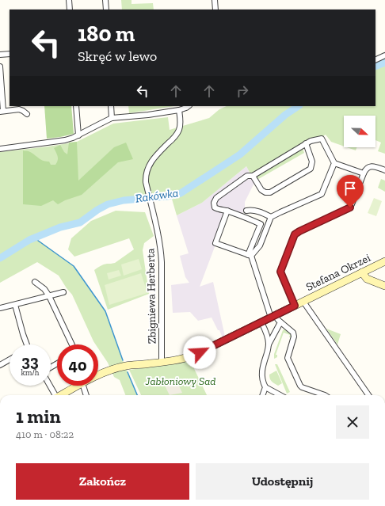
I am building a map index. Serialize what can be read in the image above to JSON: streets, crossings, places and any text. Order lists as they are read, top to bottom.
{
  "streets": {
    "street": ["Stefana Okrzei", "Zbigniewa Herberta"]
  },
  "crossings": [
    ["Stefana Okrzei", "Zbigniewa Herberta"]
  ],
  "water": ["Rakówka"],
  "parks": ["Jabłoniowy Sad"],
  "north": "right",
  "page": {
    "turn": ["180 m", "Skręć w lewo"],
    "speed": "33 km/h",
    "limit": "40",
    "heading": ["1 min", "410 m · 08:22"],
    "buttons": ["Zakończ", "Udostępnij"]
  }
}
